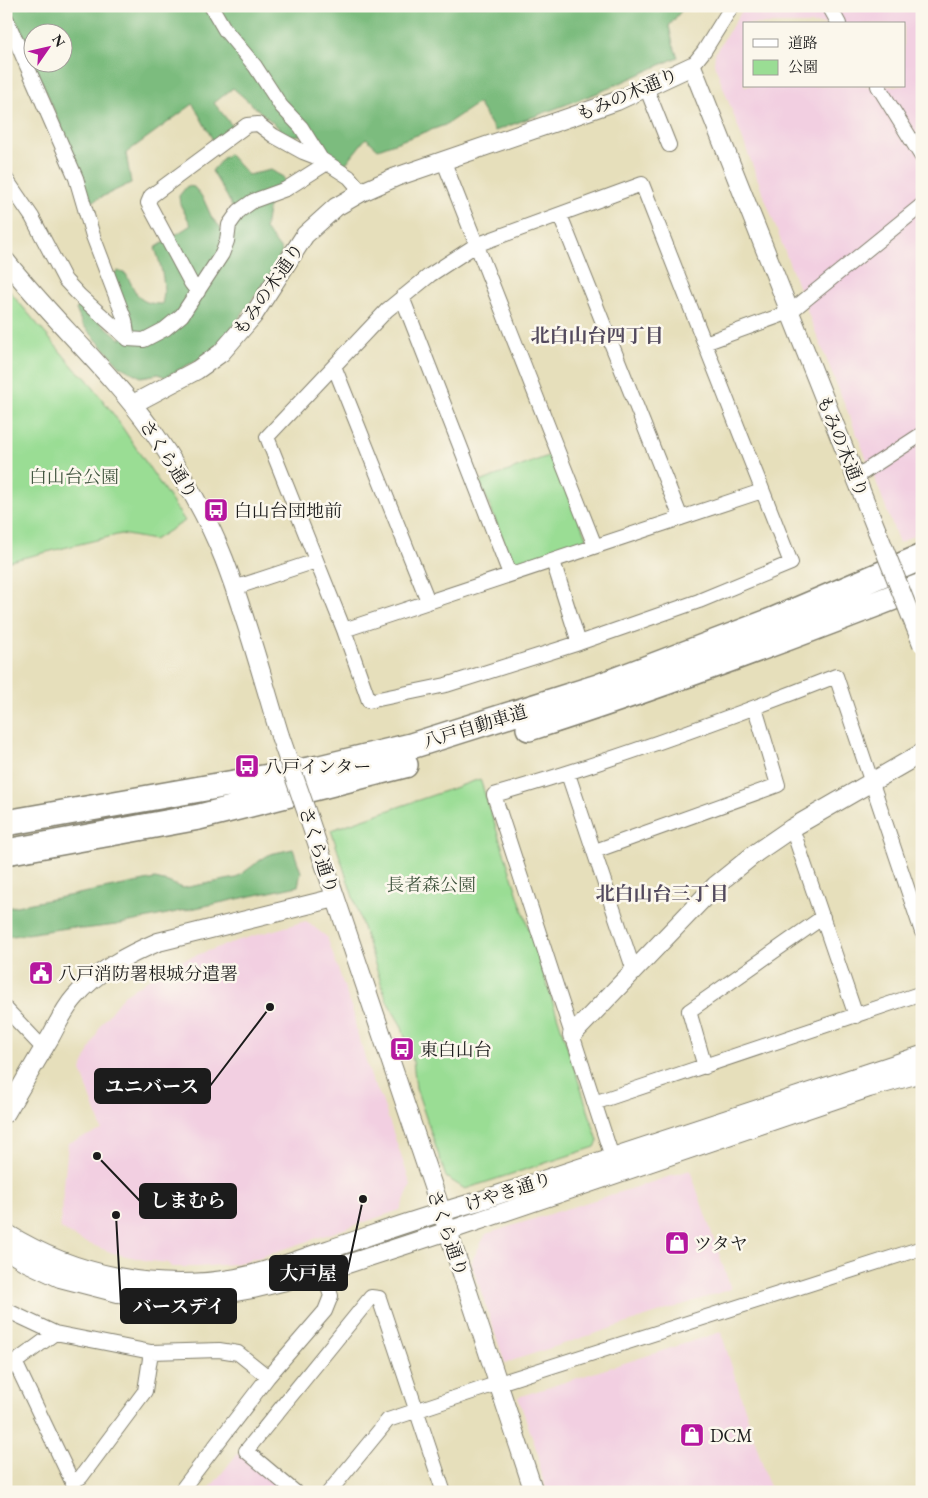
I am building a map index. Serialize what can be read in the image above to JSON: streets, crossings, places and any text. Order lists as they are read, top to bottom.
{
  "streets": {
    "highway": ["八戸自動車道"],
    "street": ["もみの木通り", "さくら通り", "けやき通り"]
  },
  "crossings": [
    ["もみの木通り", "さくら通り"],
    ["さくら通り", "けやき通り"]
  ],
  "districts": ["北白山台四丁目", "北白山台三丁目"],
  "parks": ["白山台公園", "長者森公園"],
  "places": {
    "bus stop": ["白山台団地前", "八戸インター", "東白山台"],
    "public building": ["八戸消防署根城分遣署"],
    "other": [
      "ユニバース",
      "しまむら",
      "大戸屋",
      "バースデイ"
    ],
    "shop": ["ツタヤ", "DCM"]
  },
  "legend": ["道路", "公園"],
  "north": "top right"
}
